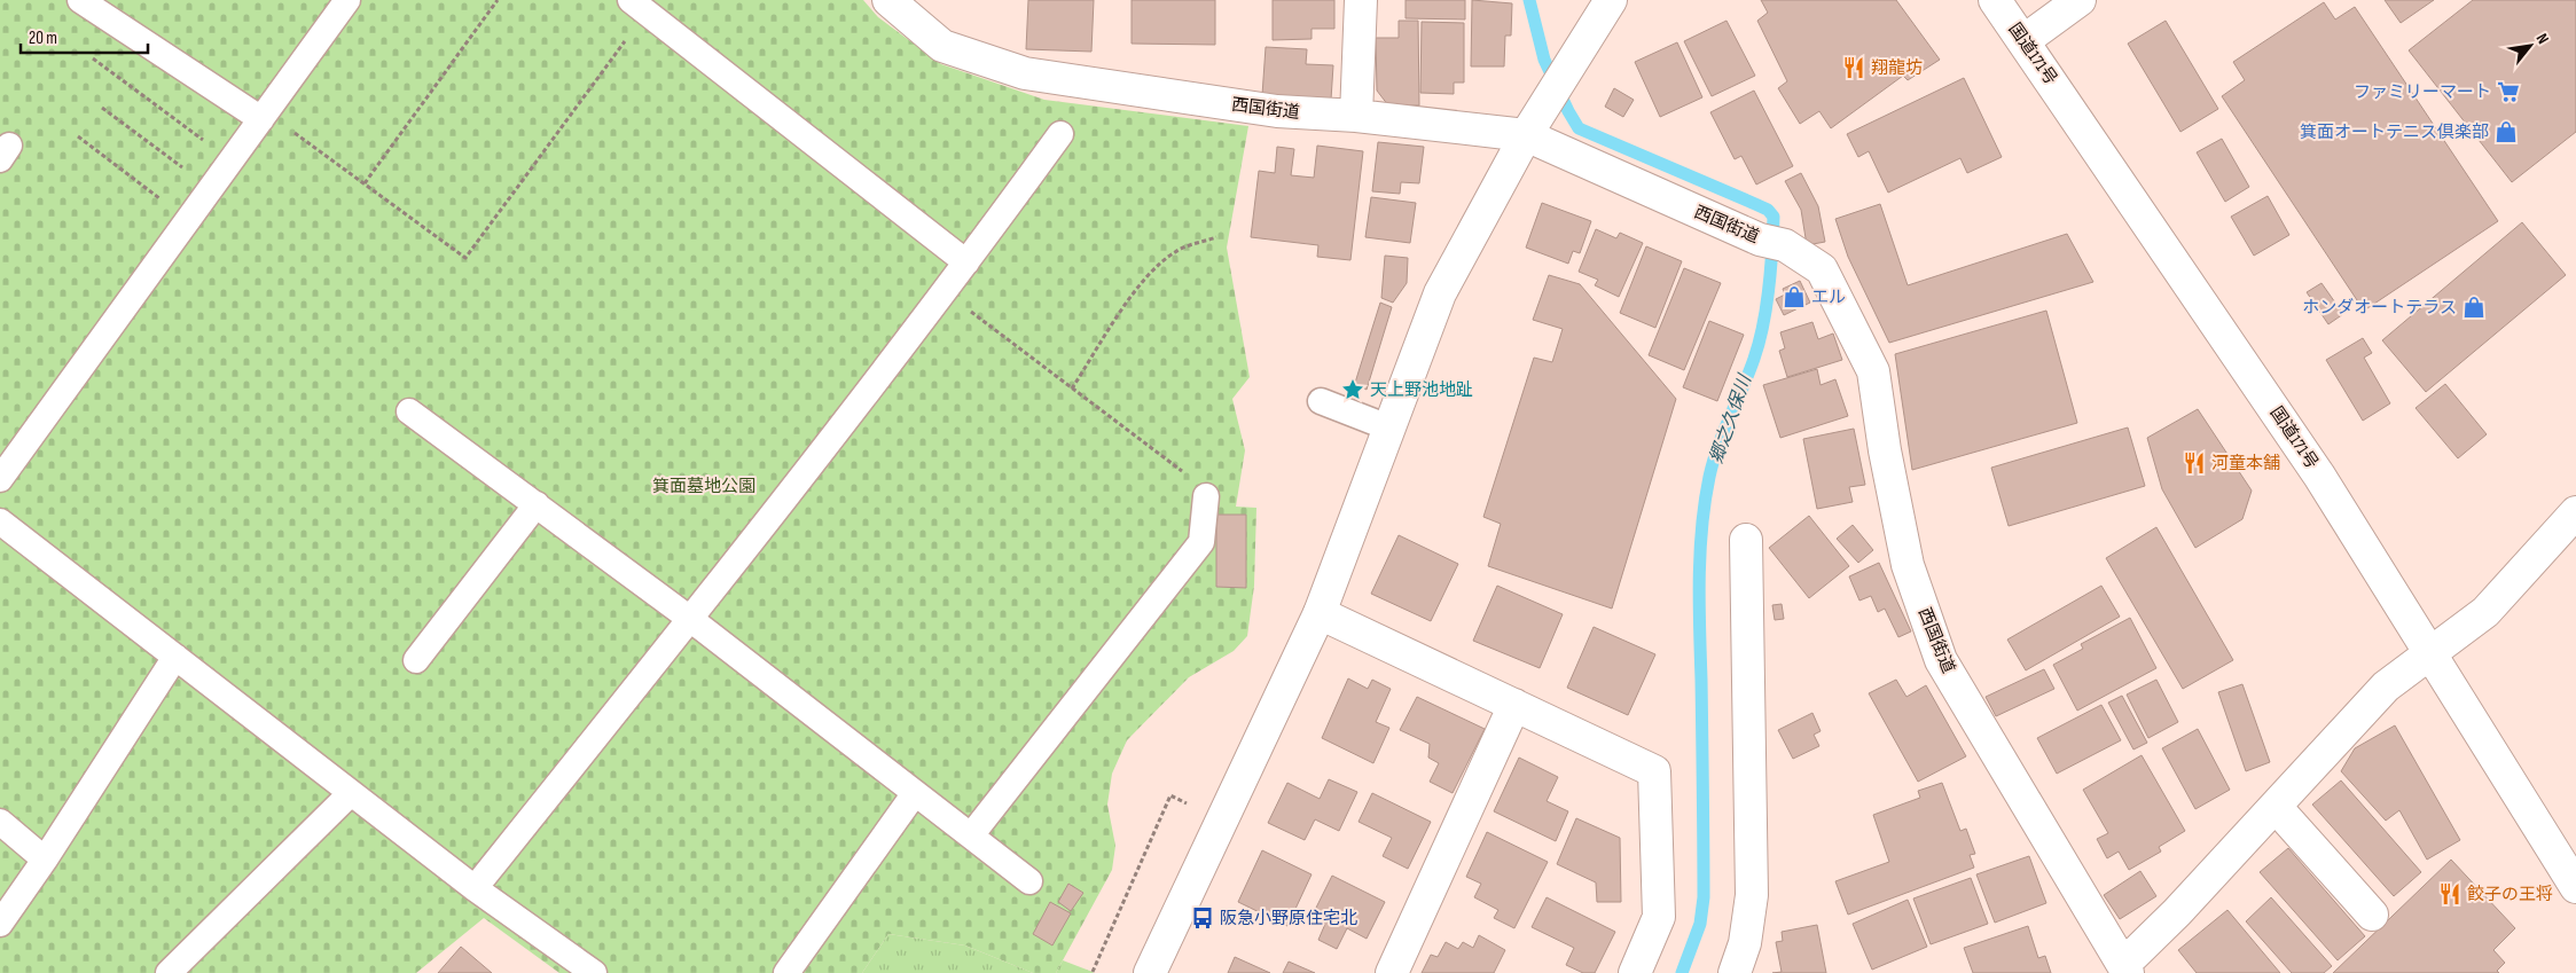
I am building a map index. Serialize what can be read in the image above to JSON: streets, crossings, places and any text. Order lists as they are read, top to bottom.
{
  "streets": {
    "main road": ["国道171号", "西国街道"]
  },
  "water": ["郷之久保川"],
  "parks": ["箕面墓地公園"],
  "places": {
    "restaurant": ["翔龍坊", "河童本舗", "餃子の王将"],
    "supermarket": ["ファミリーマート"],
    "shop": ["箕面オートテニス倶楽部", "エル", "ホンダオートテラス"],
    "place": ["天上野池地趾"],
    "bus stop": ["阪急小野原住宅北"]
  },
  "scale_bar": "20 m",
  "north": "top right"
}
